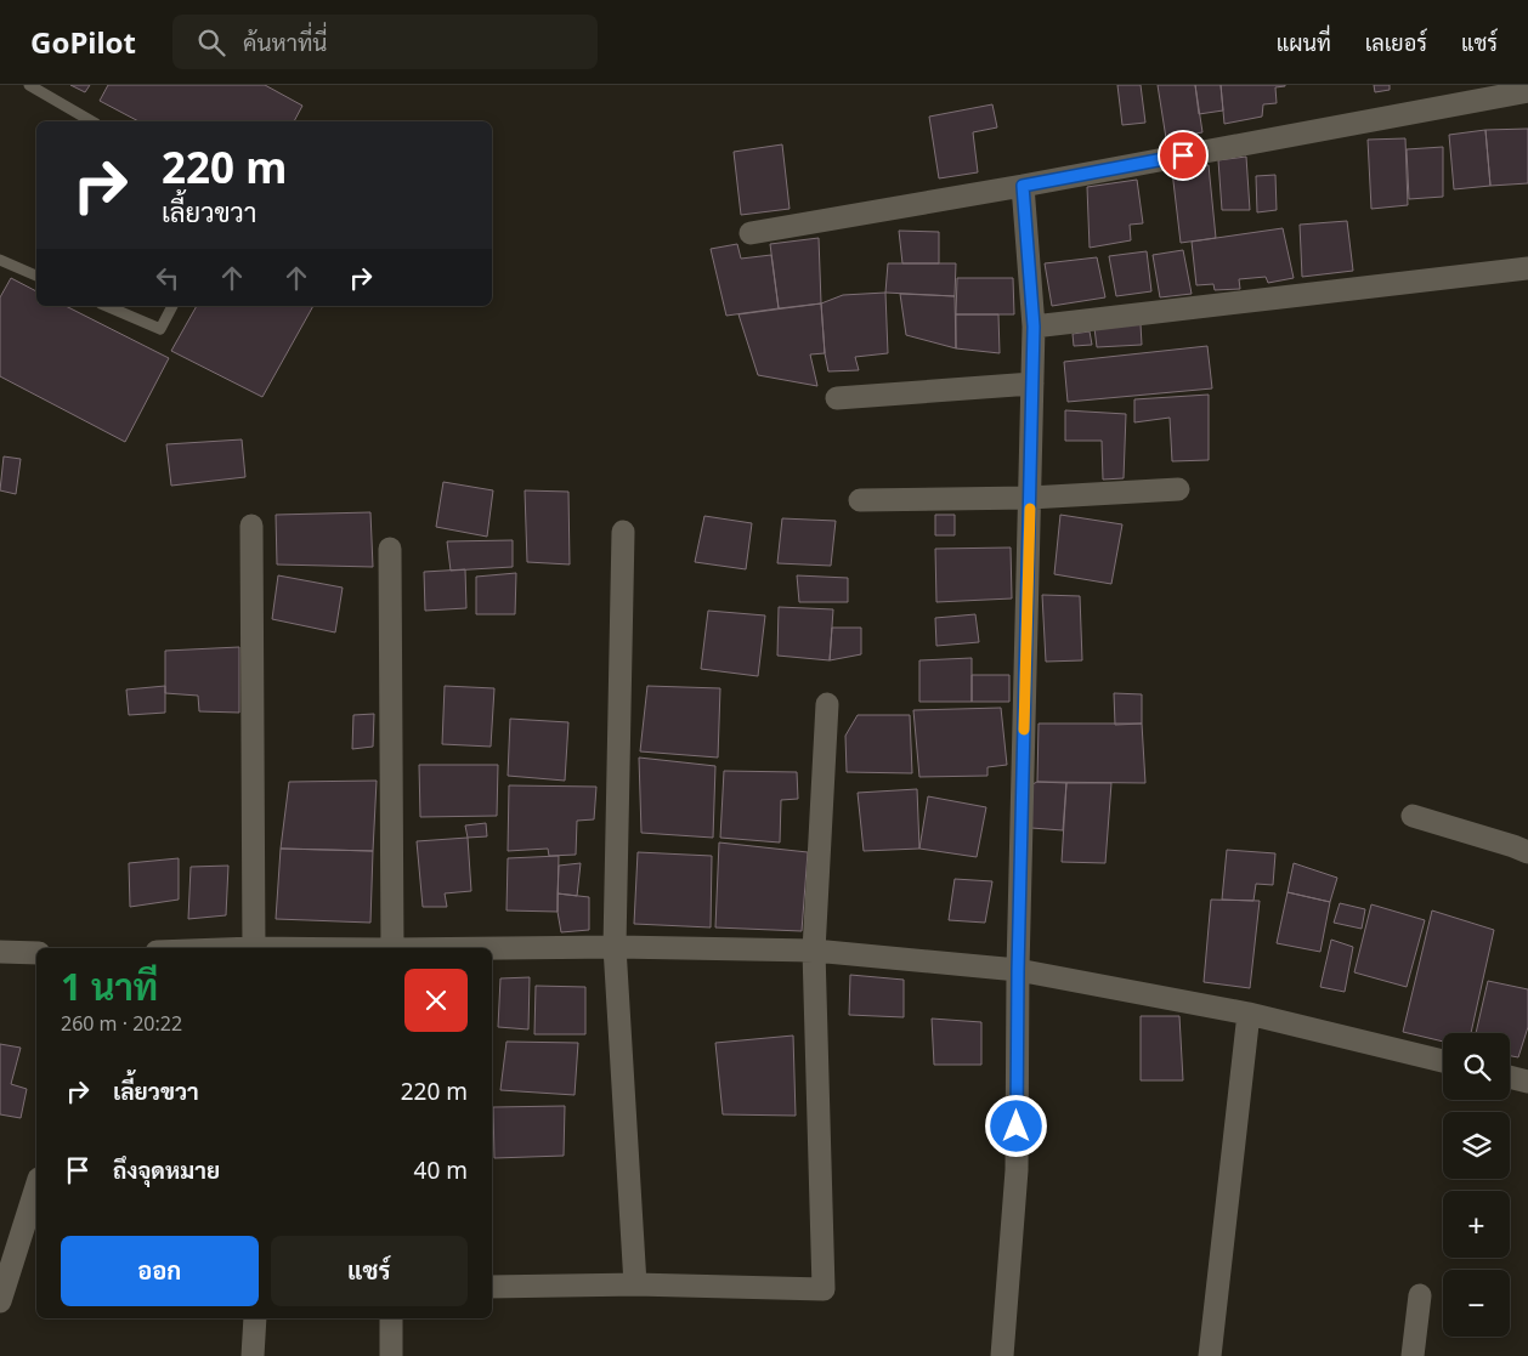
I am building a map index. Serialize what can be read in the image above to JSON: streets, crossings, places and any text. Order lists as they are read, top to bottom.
{
  "page": {
    "header": "GoPilot",
    "search": "ค้นหาที่นี่",
    "nav": ["แผนที่", "เลเยอร์", "แชร์"],
    "turn": ["220 m", "เลี้ยวขวา"],
    "heading": ["1 นาที", "260 m · 20:22"],
    "map_buttons": ["+", "−"],
    "list": [
      {
        "name": "เลี้ยวขวา",
        "value": "220 m"
      },
      {
        "name": "ถึงจุดหมาย",
        "value": "40 m"
      }
    ],
    "buttons": ["ออก", "แชร์"]
  }
}
